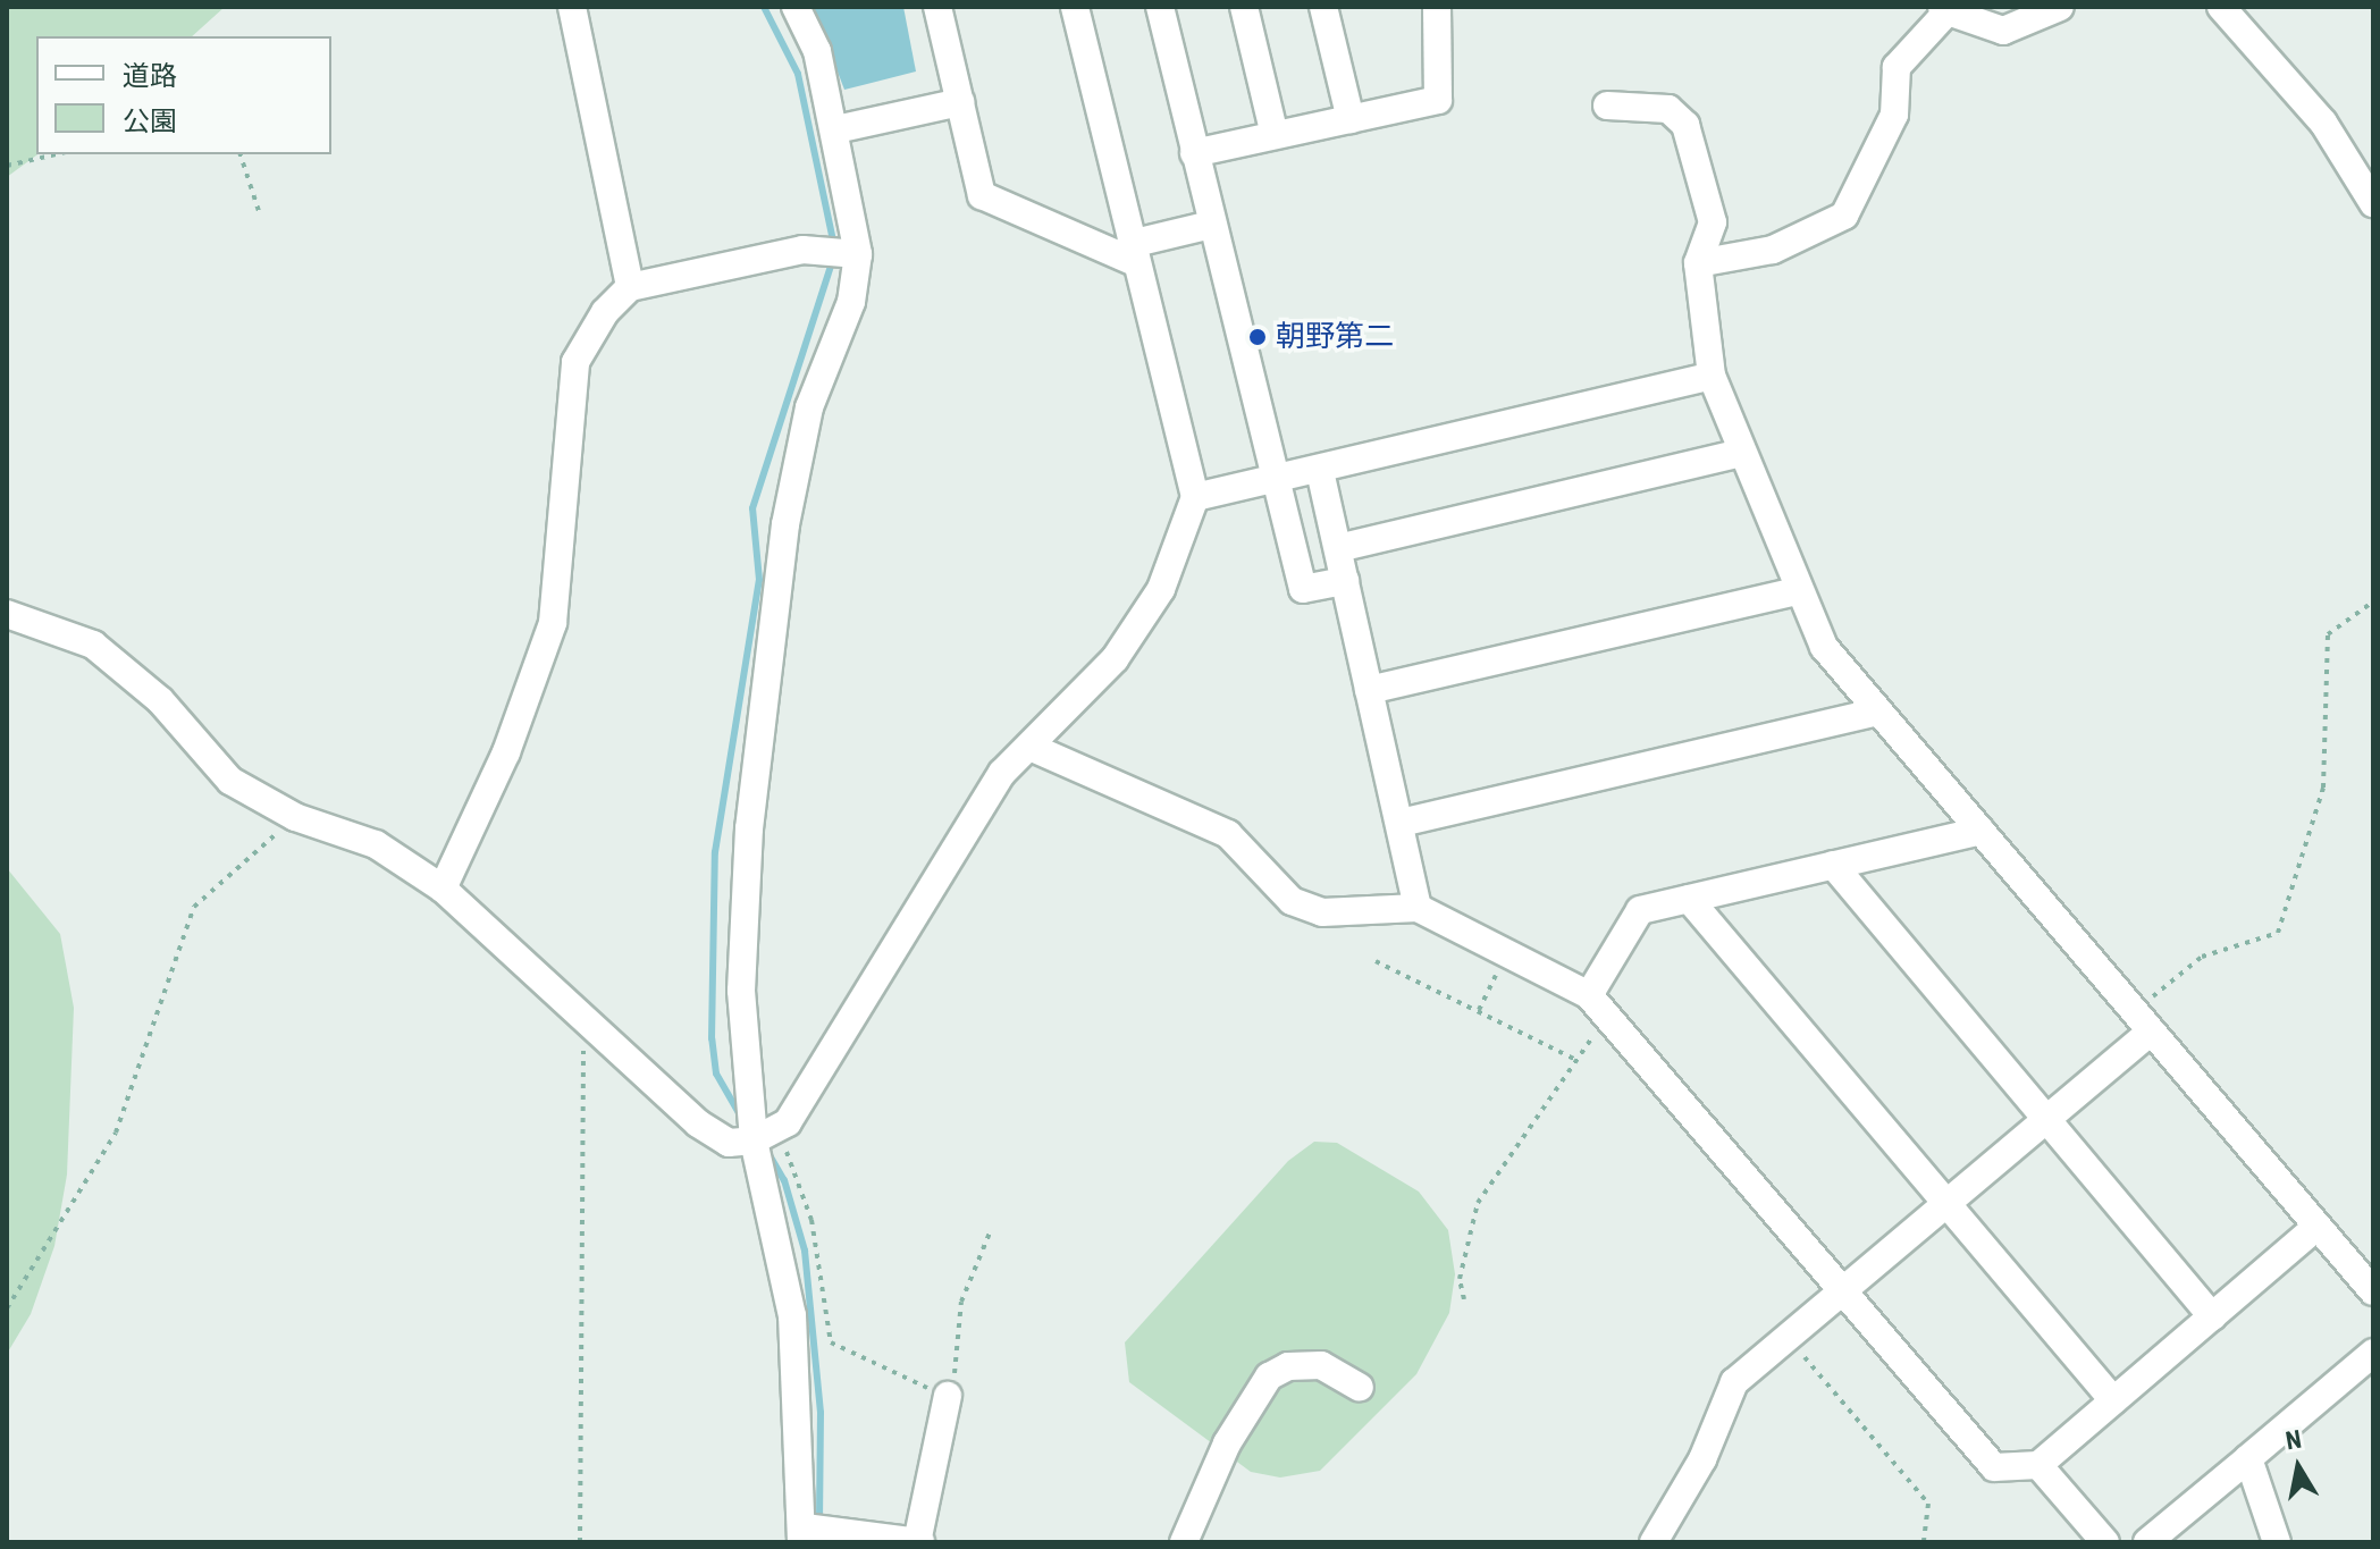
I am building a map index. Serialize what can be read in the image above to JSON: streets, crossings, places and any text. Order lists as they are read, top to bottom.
{
  "places": ["朝野第二"],
  "legend": ["道路", "公園"],
  "north": "top"
}
